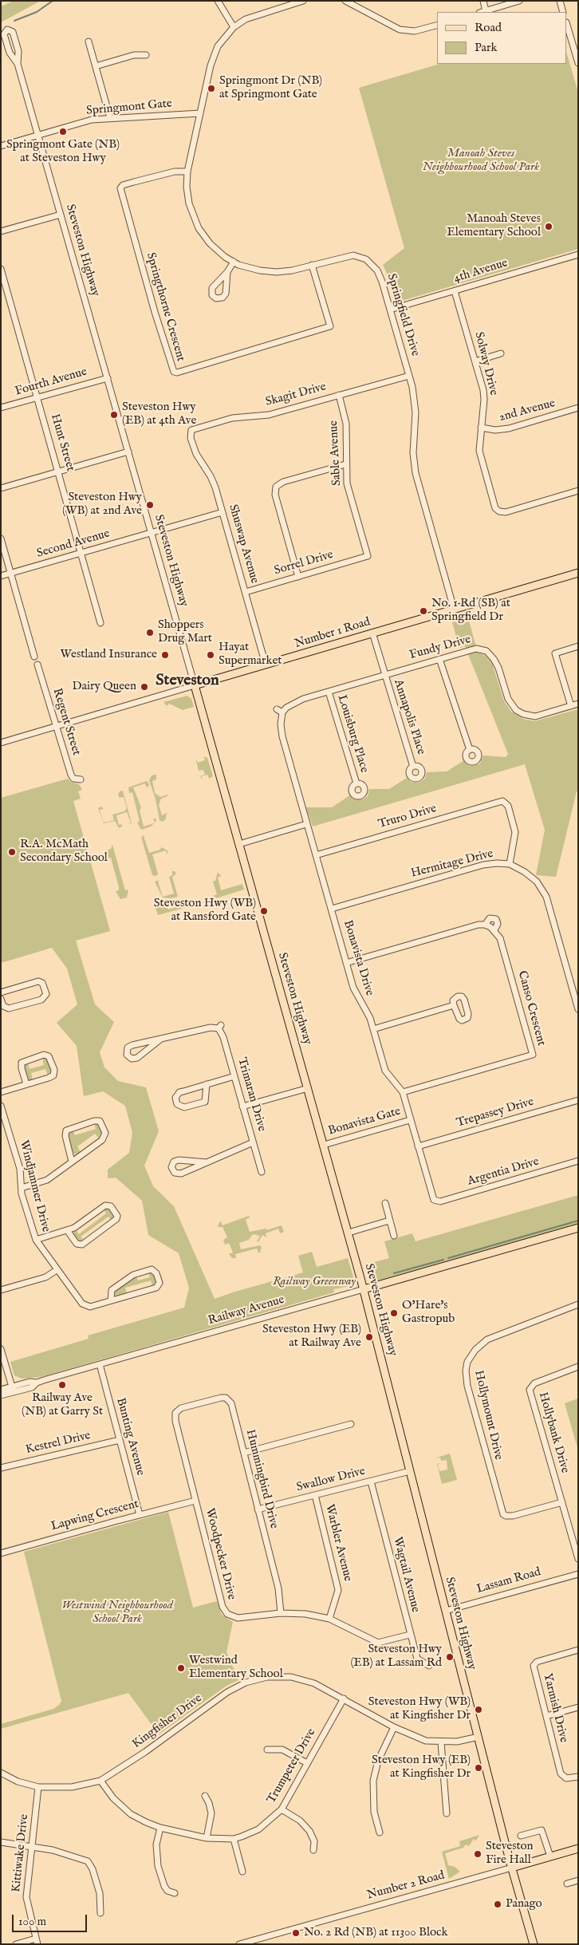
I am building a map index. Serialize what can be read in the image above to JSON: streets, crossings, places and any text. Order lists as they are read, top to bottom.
{
  "streets": {
    "main road": [
      "Steveston Highway",
      "Number 1 Road",
      "Railway Avenue",
      "Number 2 Road"
    ],
    "street": [
      "Springmont Gate",
      "4th Avenue",
      "Springthorne Crescent",
      "Springfield Drive",
      "Solway Drive",
      "Fourth Avenue",
      "Skagit Drive",
      "2nd Avenue",
      "Hunt Street",
      "Sable Avenue",
      "Second Avenue",
      "Shuswap Avenue",
      "Sorrel Drive",
      "Fundy Drive",
      "Annapolis Place",
      "Regent Street",
      "Louisburg Place",
      "Truro Drive",
      "Hermitage Drive",
      "Bonavista Drive",
      "Canso Crescent",
      "Trimaran Drive",
      "Trepassey Drive",
      "Bonavista Gate",
      "Argentia Drive",
      "Windjammer Drive",
      "Hollymount Drive",
      "Hollybank Drive",
      "Bunting Avenue",
      "Kestrel Drive",
      "Hummingbird Drive",
      "Swallow Drive",
      "Lapwing Crescent",
      "Warbler Avenue",
      "Woodpecker Drive",
      "Wagtail Avenue",
      "Lassam Road",
      "Yarmish Drive",
      "Kingfisher Drive",
      "Trumpeter Drive",
      "Kittiwake Drive"
    ]
  },
  "crossings": [
    ["Springmont Gate", "Steveston Highway"],
    ["Springmont Gate", "Springfield Drive"],
    ["Steveston Highway", "Fourth Avenue"],
    ["Steveston Highway", "Second Avenue"],
    ["Steveston Highway", "Number 1 Road"],
    ["Steveston Highway", "Bonavista Gate"],
    ["Steveston Highway", "Railway Avenue"],
    ["Steveston Highway", "Swallow Drive"],
    ["Steveston Highway", "Lassam Road"],
    ["Steveston Highway", "Kingfisher Drive"],
    ["Steveston Highway", "Number 2 Road"],
    ["4th Avenue", "Springfield Drive"],
    ["4th Avenue", "Solway Drive"],
    ["Springthorne Crescent", "Springfield Drive"],
    ["Springfield Drive", "Skagit Drive"],
    ["Springfield Drive", "Number 1 Road"],
    ["Solway Drive", "2nd Avenue"],
    ["Fourth Avenue", "Hunt Street"],
    ["Skagit Drive", "Sable Avenue"],
    ["Skagit Drive", "Shuswap Avenue"],
    ["Hunt Street", "Second Avenue"],
    ["Sable Avenue", "Sorrel Drive"],
    ["Shuswap Avenue", "Sorrel Drive"],
    ["Shuswap Avenue", "Number 1 Road"],
    ["Number 1 Road", "Annapolis Place"],
    ["Number 1 Road", "Regent Street"],
    ["Fundy Drive", "Annapolis Place"],
    ["Fundy Drive", "Louisburg Place"],
    ["Fundy Drive", "Bonavista Drive"],
    ["Truro Drive", "Hermitage Drive"],
    ["Truro Drive", "Bonavista Drive"],
    ["Hermitage Drive", "Bonavista Drive"],
    ["Bonavista Drive", "Canso Crescent"],
    ["Bonavista Drive", "Trepassey Drive"],
    ["Bonavista Drive", "Bonavista Gate"],
    ["Bonavista Drive", "Argentia Drive"],
    ["Railway Avenue", "Bunting Avenue"],
    ["Hollymount Drive", "Hollybank Drive"],
    ["Bunting Avenue", "Kestrel Drive"],
    ["Bunting Avenue", "Lapwing Crescent"],
    ["Hummingbird Drive", "Swallow Drive"],
    ["Hummingbird Drive", "Woodpecker Drive"],
    ["Swallow Drive", "Warbler Avenue"],
    ["Swallow Drive", "Wagtail Avenue"],
    ["Lapwing Crescent", "Woodpecker Drive"],
    ["Warbler Avenue", "Woodpecker Drive"],
    ["Woodpecker Drive", "Wagtail Avenue"],
    ["Kingfisher Drive", "Trumpeter Drive"],
    ["Kingfisher Drive", "Kittiwake Drive"]
  ],
  "districts": ["Steveston"],
  "parks": ["Manoah Steves Neighbourhood School Park", "Railway Greenway", "Westwind Neighbourhood School Park"],
  "places": [
    "Springmont Dr (NB) at Springmont Gate",
    "Springmont Gate (NB) at Steveston Hwy",
    "Manoah Steves Elementary School",
    "Steveston Hwy (EB) at 4th Ave",
    "Steveston Hwy (WB) at 2nd Ave",
    "No. 1 Rd (SB) at Springfield Dr",
    "Shoppers Drug Mart",
    "Westland Insurance",
    "Hayat Supermarket",
    "Dairy Queen",
    "R.A. McMath Secondary School",
    "Steveston Hwy (WB) at Ransford Gate",
    "O'Hare's Gastropub",
    "Steveston Hwy (EB) at Railway Ave",
    "Railway Ave (NB) at Garry St",
    "Steveston Hwy (EB) at Lassam Rd",
    "Westwind Elementary School",
    "Steveston Hwy (WB) at Kingfisher Dr",
    "Steveston Hwy (EB) at Kingfisher Dr",
    "Steveston Fire Hall",
    "Panago",
    "No. 2 Rd (NB) at 11300 Block"
  ],
  "legend": ["Road", "Park"],
  "scale_bar": "100 m"
}
